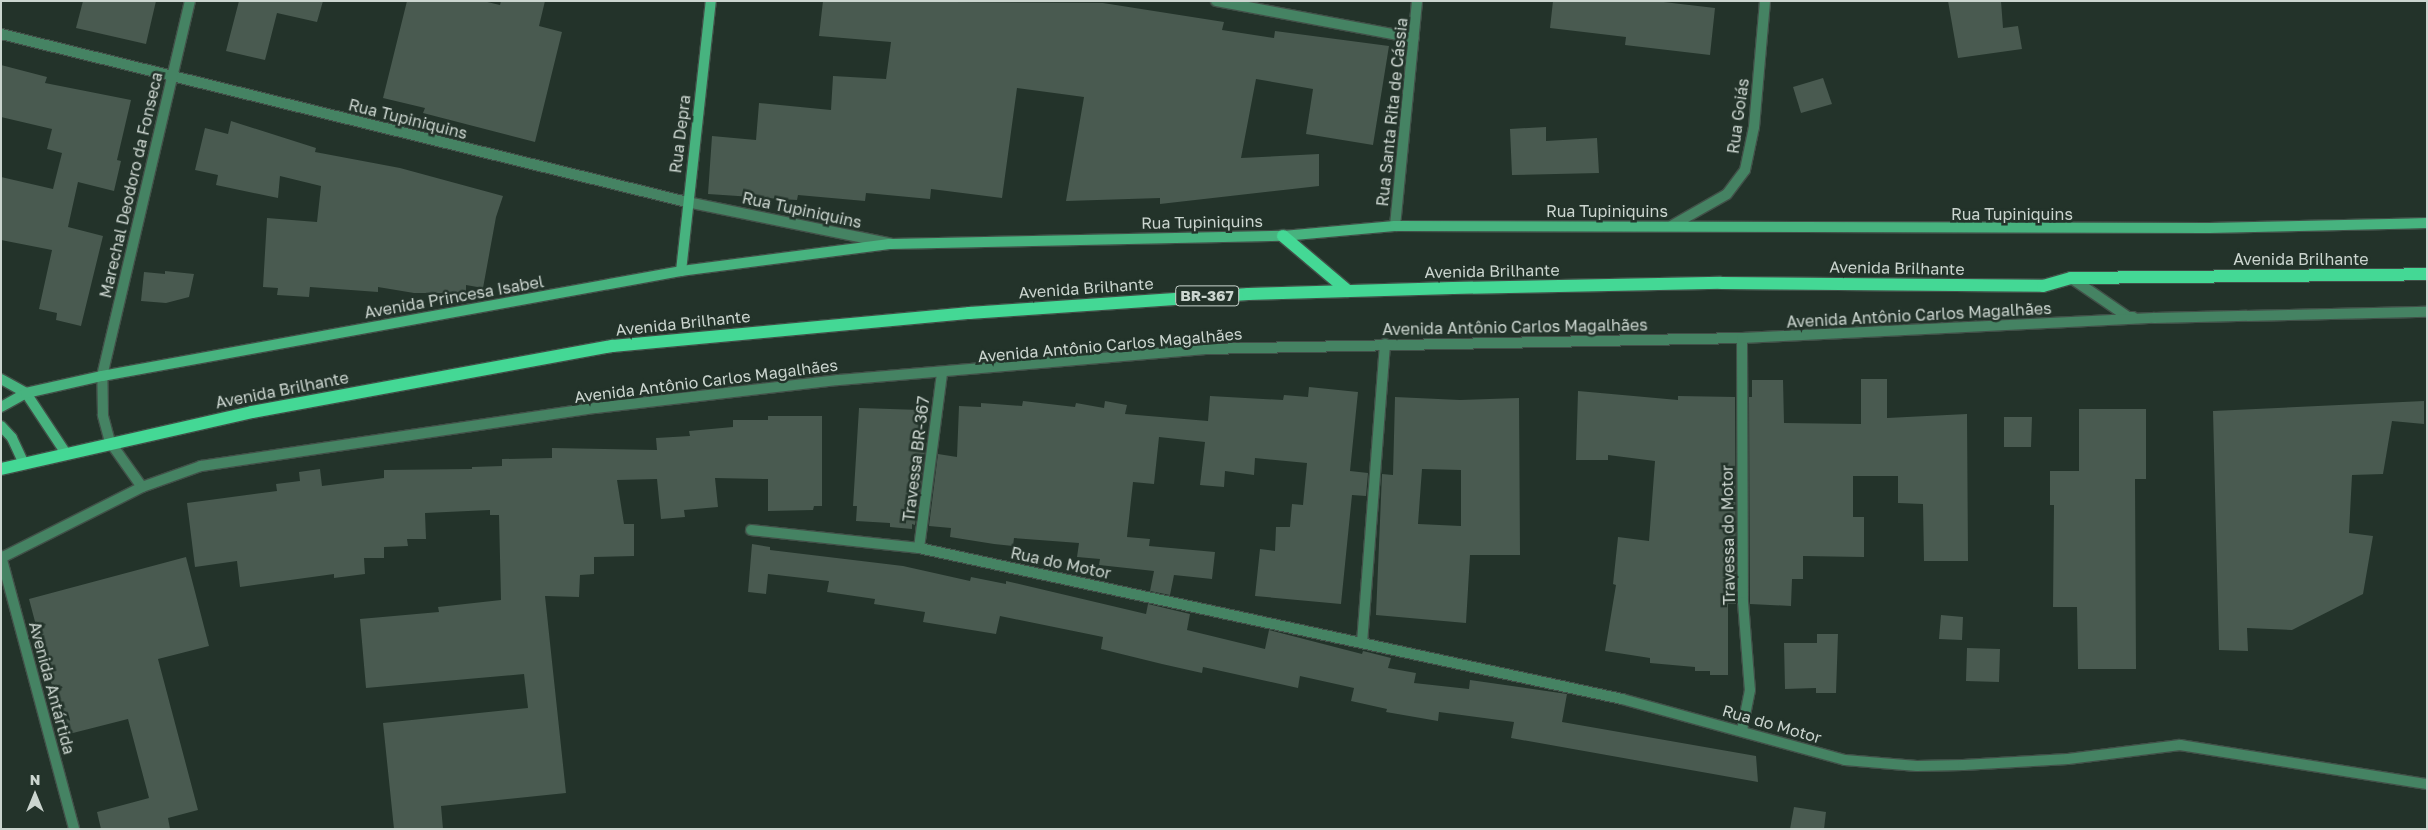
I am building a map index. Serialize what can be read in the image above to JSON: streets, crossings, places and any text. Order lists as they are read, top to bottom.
{
  "streets": {
    "main road": ["Avenida Brilhante", "BR-367"],
    "street": [
      "Rua Santa Rita de Cássia",
      "Rua Goiás",
      "Rua Tupiniquins",
      "Rua Depra",
      "Marechal Deodoro da Fonseca",
      "Avenida Princesa Isabel",
      "Avenida Antônio Carlos Magalhães",
      "Travessa BR-367",
      "Travessa do Motor",
      "Rua do Motor",
      "Avenida Antártida"
    ]
  },
  "crossings": [
    ["Rua Santa Rita de Cássia", "Rua Tupiniquins"],
    ["Rua Goiás", "Rua Tupiniquins"],
    ["Rua Tupiniquins", "Rua Depra"],
    ["Rua Tupiniquins", "Marechal Deodoro da Fonseca"],
    ["Rua Tupiniquins", "Avenida Princesa Isabel"],
    ["Rua Depra", "Avenida Princesa Isabel"],
    ["Marechal Deodoro da Fonseca", "Avenida Brilhante"],
    ["Marechal Deodoro da Fonseca", "Avenida Princesa Isabel"],
    ["Avenida Antônio Carlos Magalhães", "Travessa BR-367"],
    ["Avenida Antônio Carlos Magalhães", "Travessa do Motor"],
    ["Avenida Antônio Carlos Magalhães", "Avenida Antártida"],
    ["Travessa BR-367", "Rua do Motor"],
    ["Travessa do Motor", "Rua do Motor"]
  ],
  "north": "top"
}
